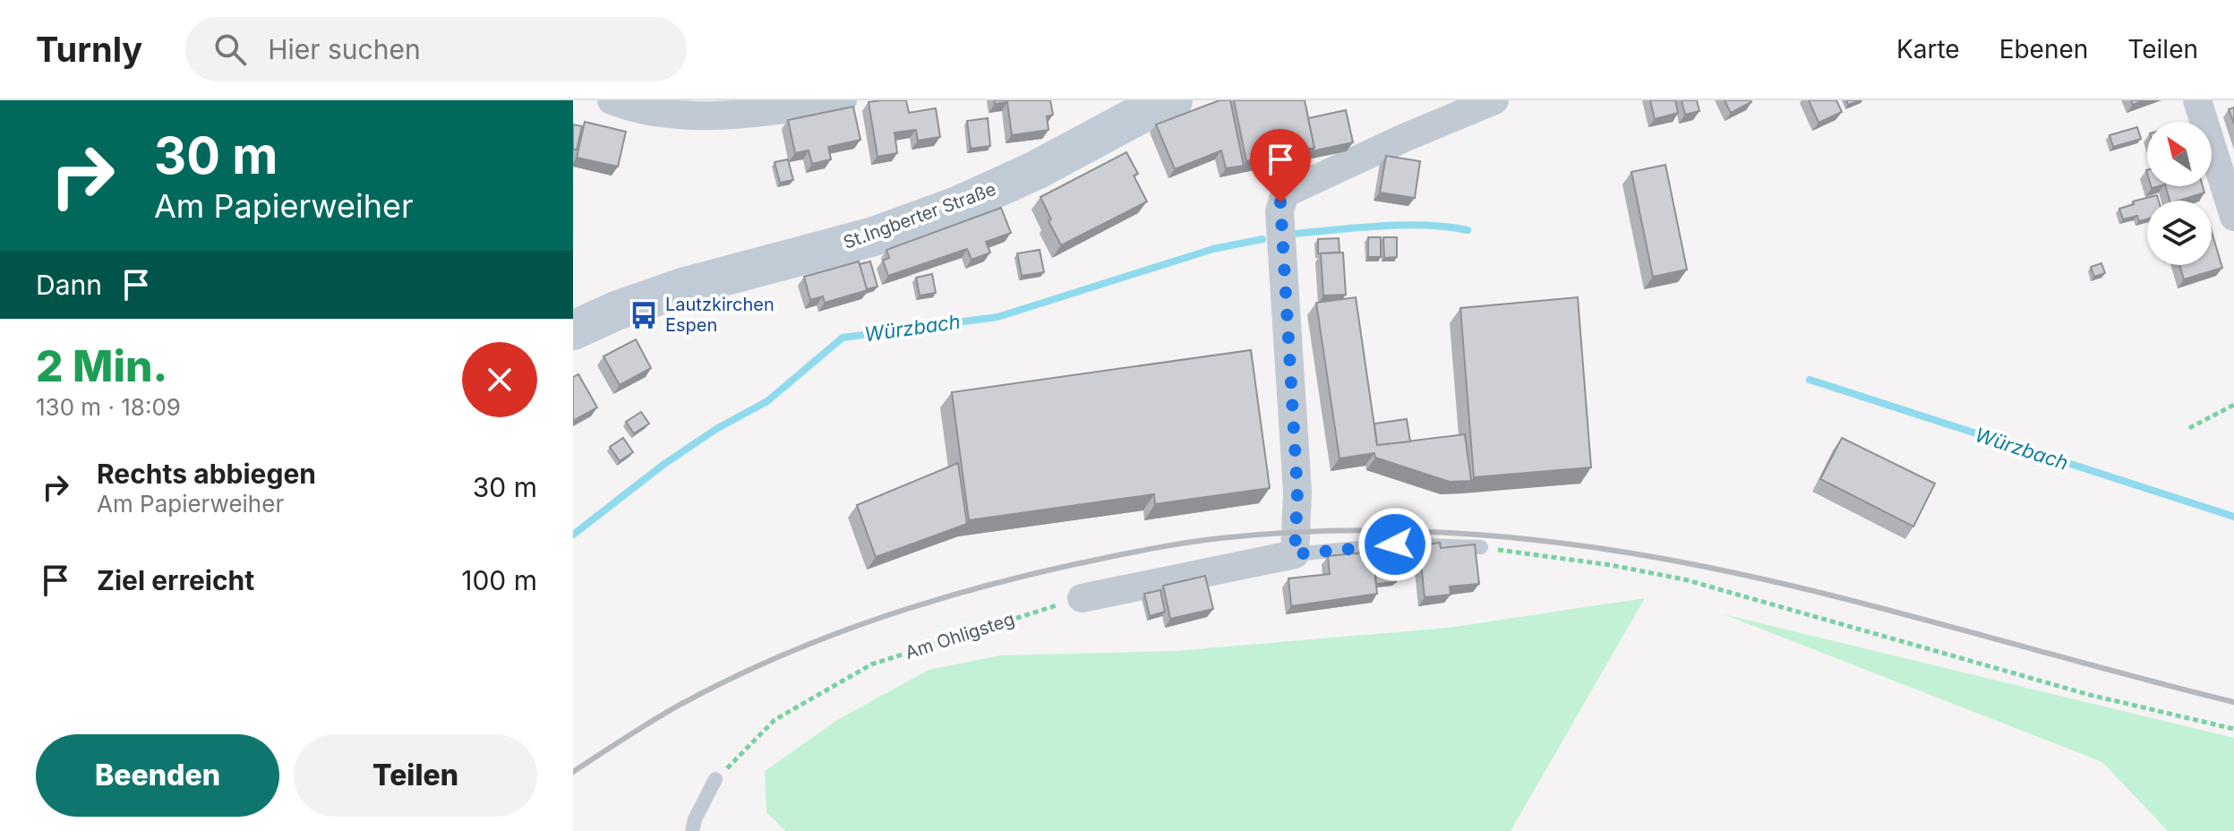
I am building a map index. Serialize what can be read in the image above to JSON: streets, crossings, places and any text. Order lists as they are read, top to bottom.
{
  "streets": {
    "main road": ["St.Ingberter Straße"],
    "path": ["Am Ohligsteg"]
  },
  "water": ["Würzbach"],
  "places": {
    "bus stop": ["Lautzkirchen Espen"]
  },
  "north": "top left",
  "page": {
    "header": "Turnly",
    "search": "Hier suchen",
    "nav": ["Karte", "Ebenen", "Teilen"],
    "turn": ["30 m", "Am Papierweiher"],
    "then": "Dann",
    "heading": ["2 Min.", "130 m · 18:09"],
    "list": [
      {
        "name": "Rechts abbiegen",
        "note": "Am Papierweiher",
        "value": "30 m"
      },
      {
        "name": "Ziel erreicht",
        "value": "100 m"
      }
    ],
    "buttons": ["Beenden", "Teilen"]
  }
}
